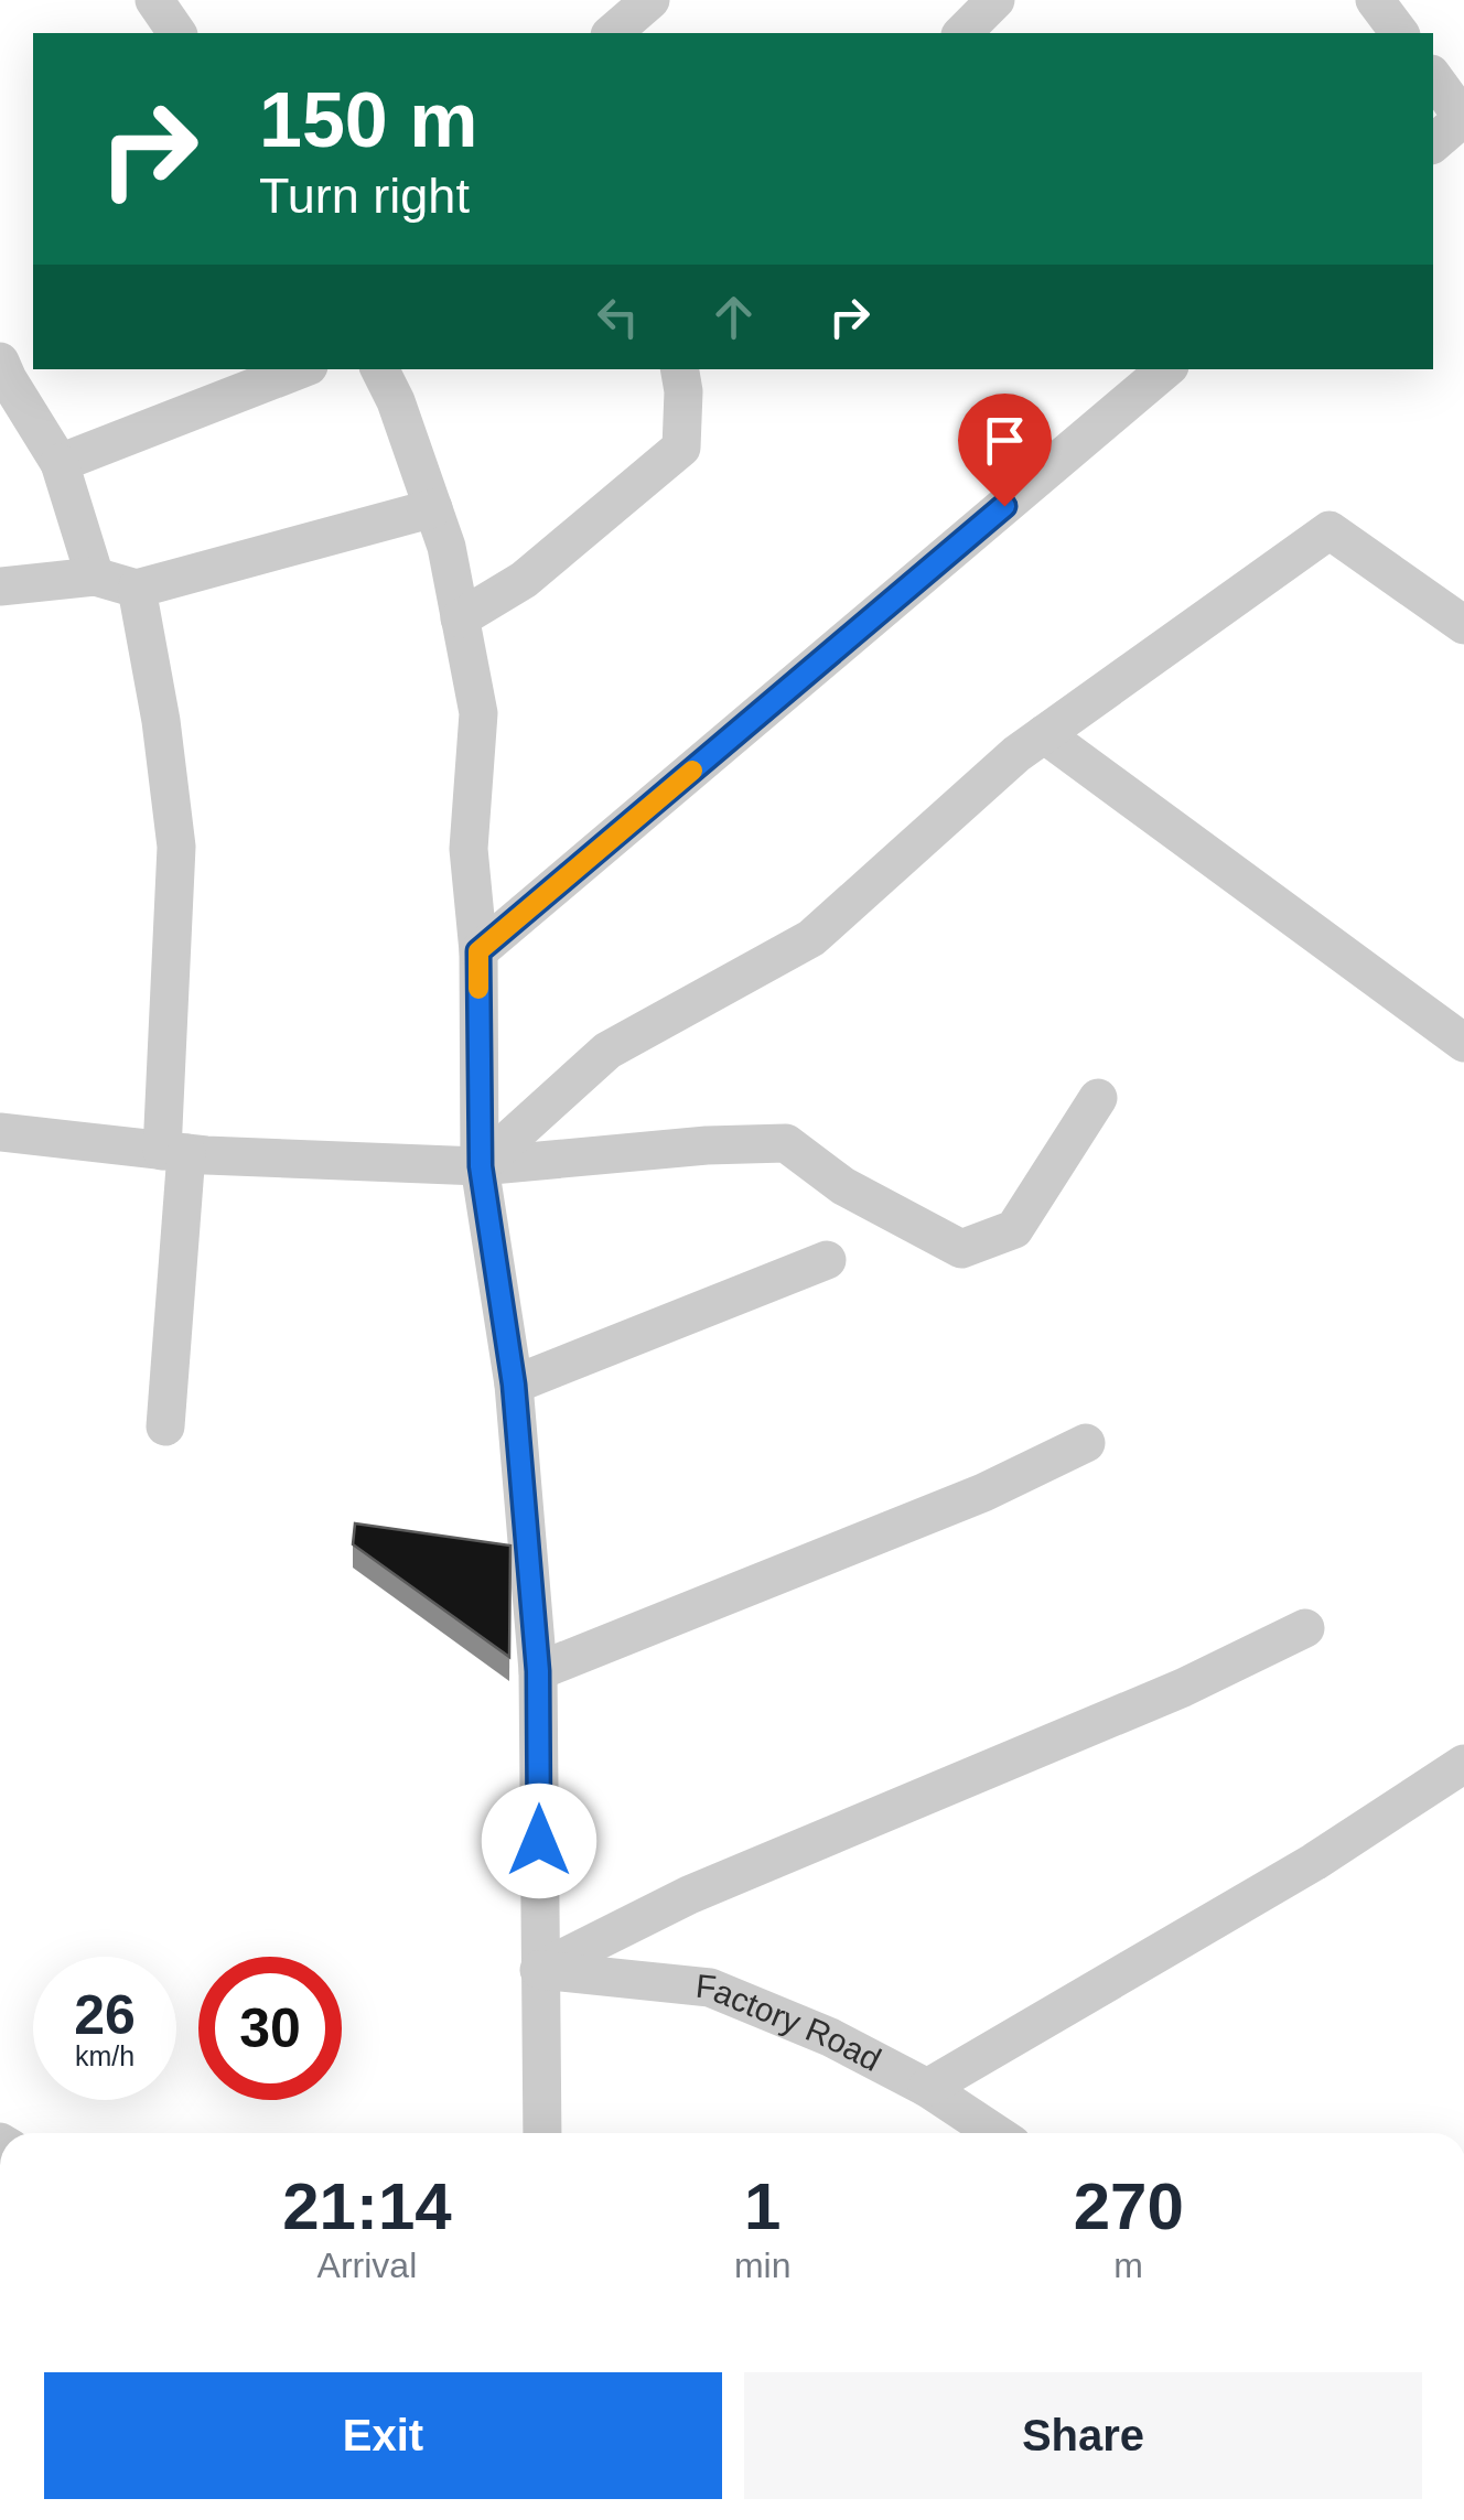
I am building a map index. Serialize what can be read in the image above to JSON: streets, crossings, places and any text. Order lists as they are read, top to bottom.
{
  "streets": {
    "street": ["Factory Road"]
  },
  "page": {
    "turn": ["150 m", "Turn right"],
    "speed": "26 km/h",
    "limit": "30",
    "eta": [
      "21:14",
      "Arrival",
      "1",
      "min",
      "270",
      "m"
    ],
    "buttons": ["Exit", "Share"]
  }
}
